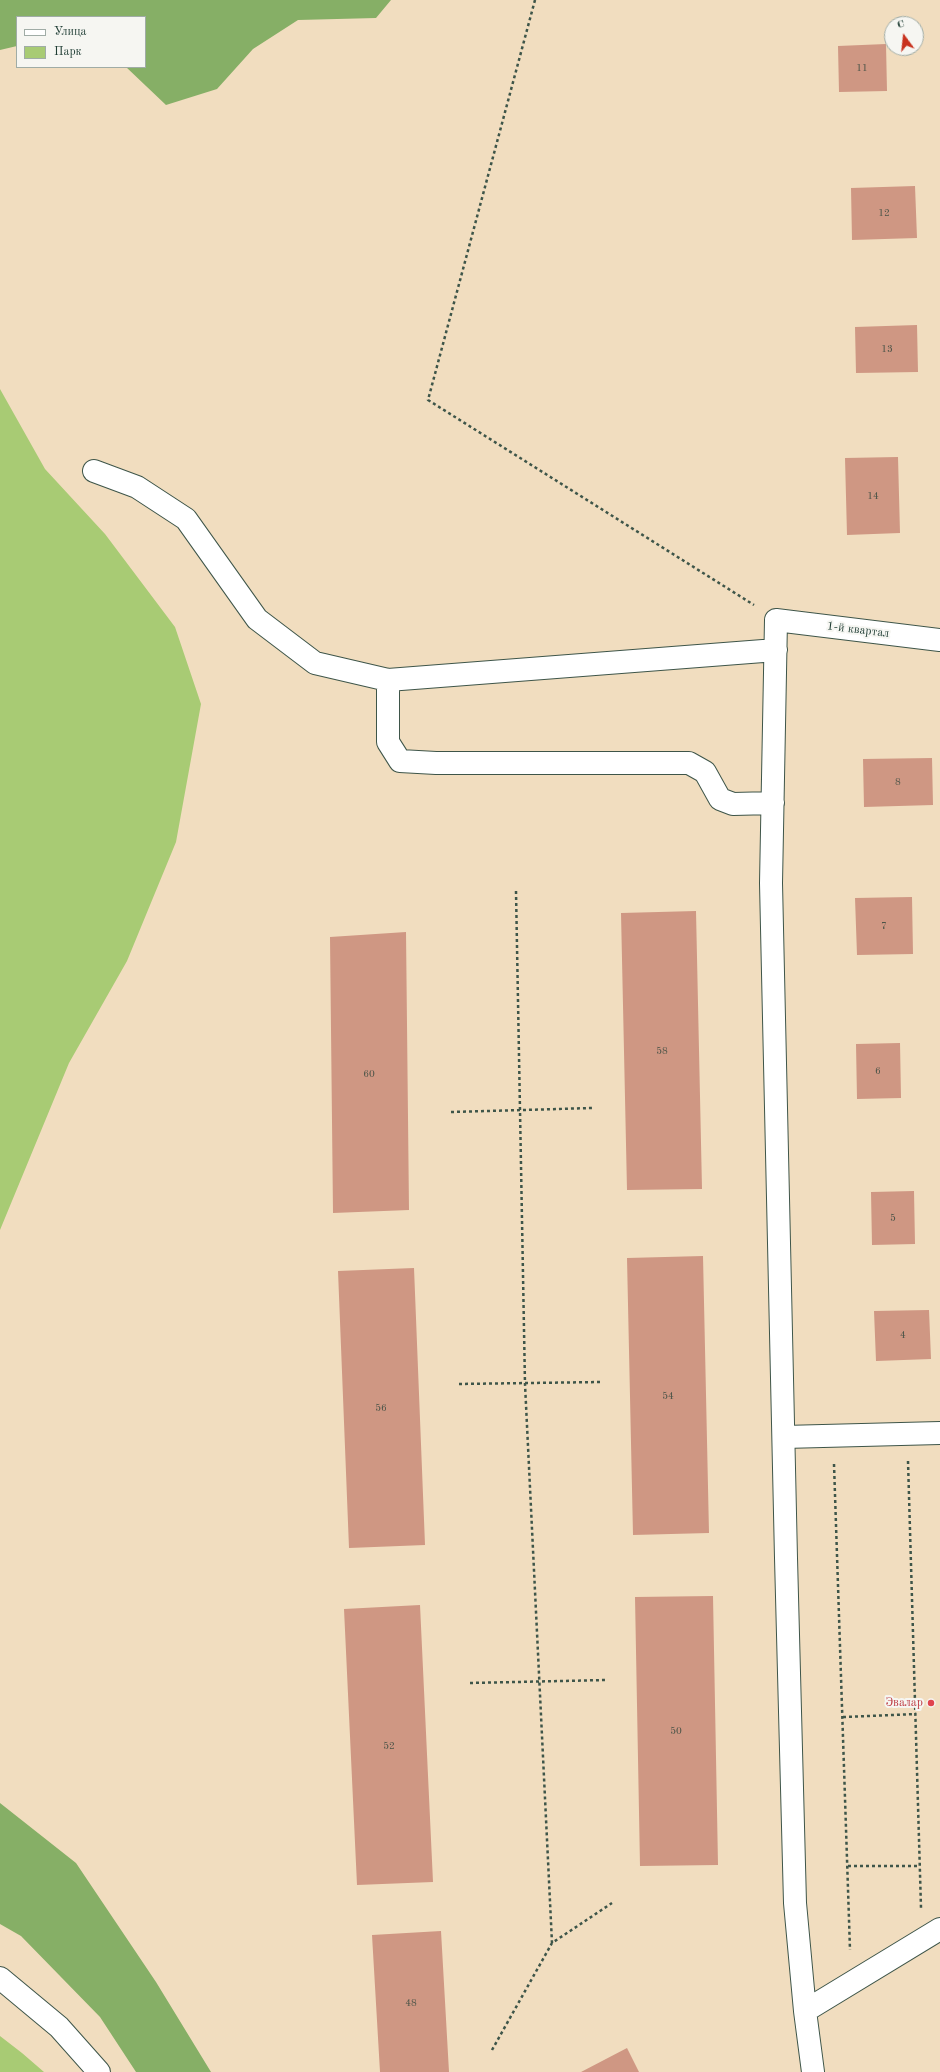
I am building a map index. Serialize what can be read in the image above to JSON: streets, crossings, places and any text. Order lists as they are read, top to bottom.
{
  "streets": {
    "street": ["1-й квартал"]
  },
  "places": ["Эвалар"],
  "house_numbers": [
    "11",
    "12",
    "13",
    "14",
    "8",
    "7",
    "58",
    "6",
    "60",
    "5",
    "4",
    "54",
    "56",
    "50",
    "52",
    "48"
  ],
  "legend": ["Улица", "Парк"],
  "north": "top"
}
